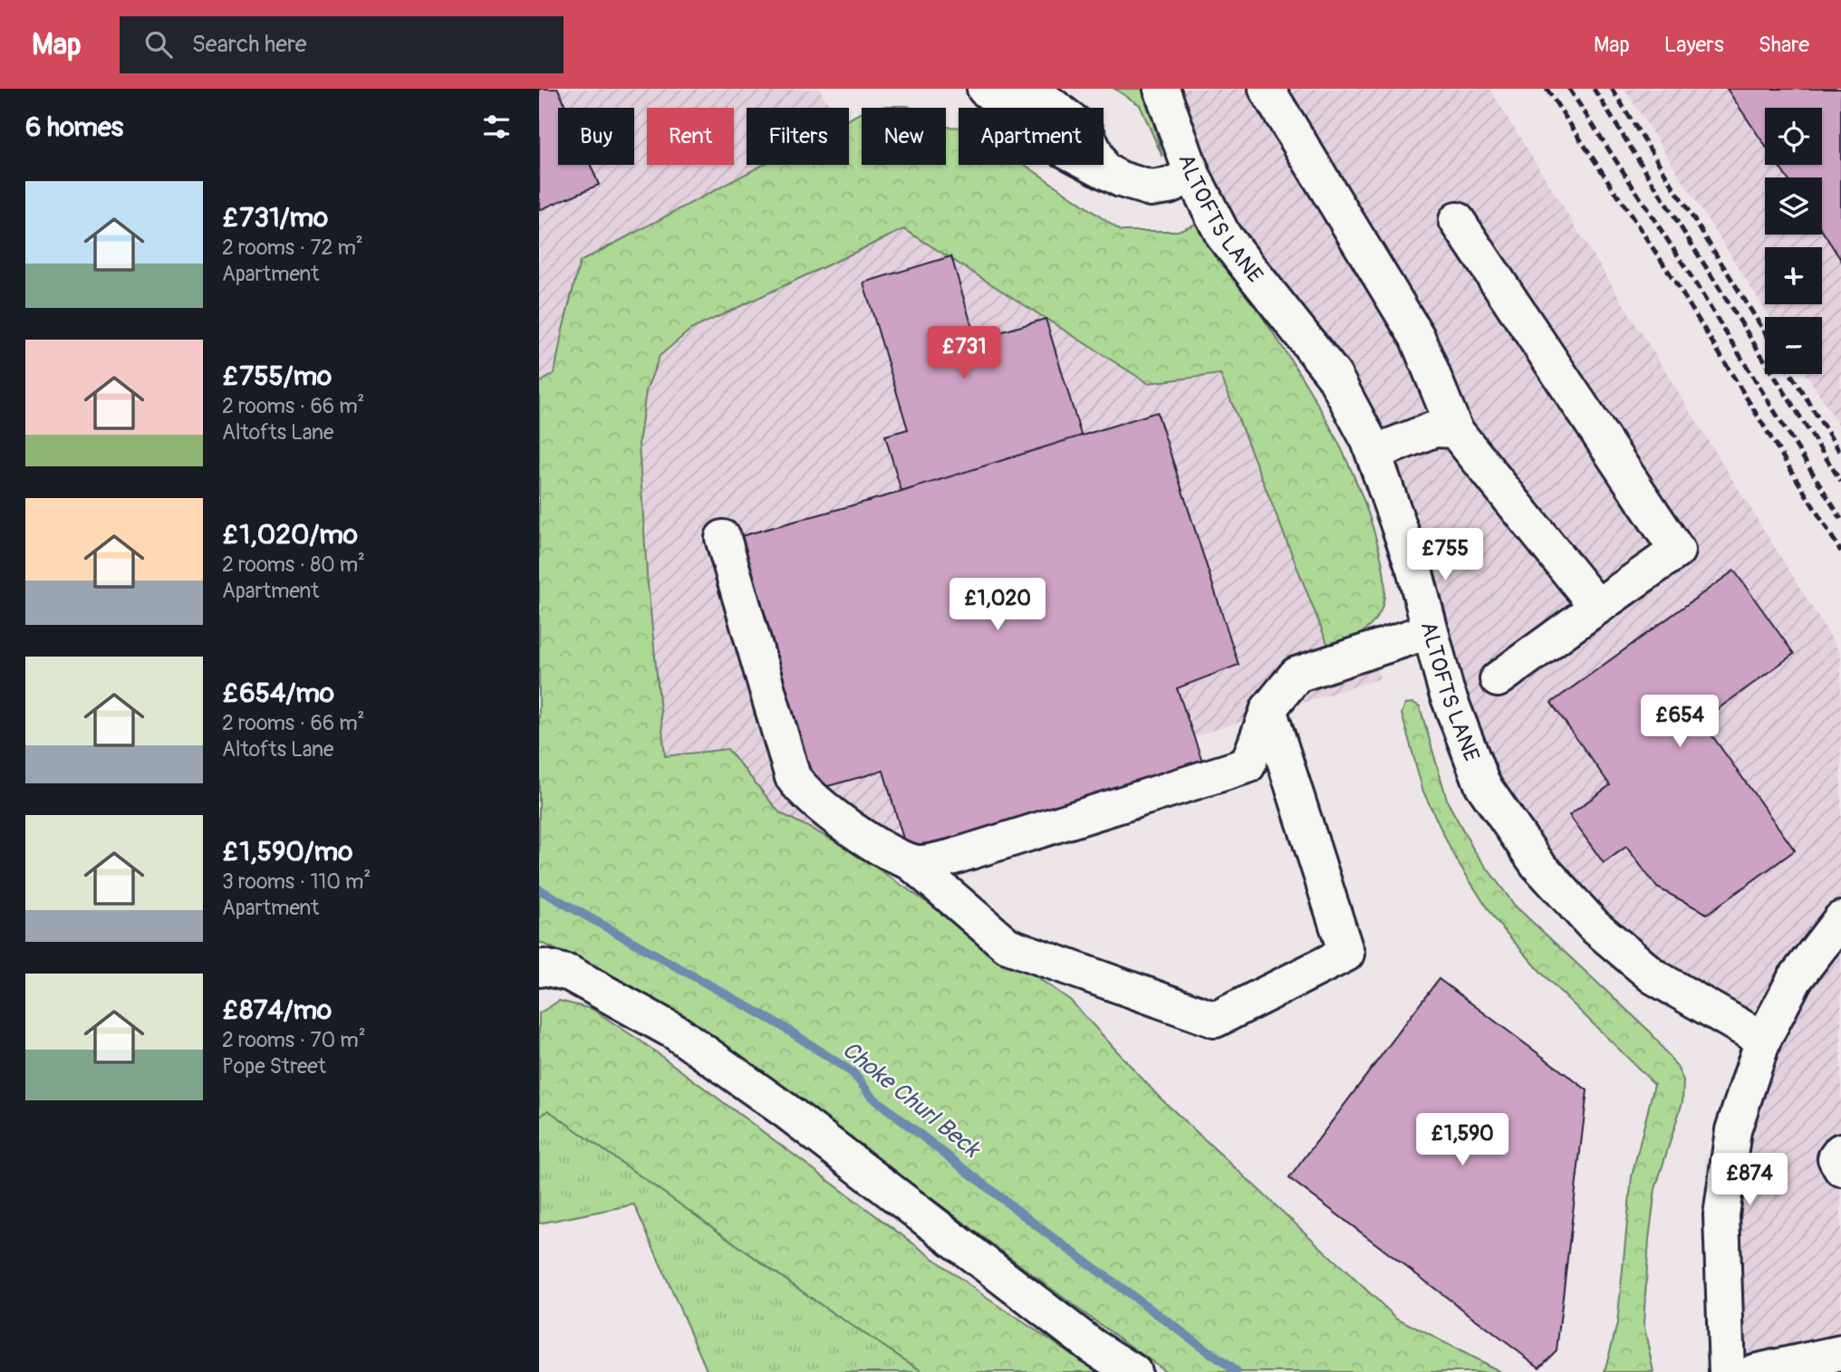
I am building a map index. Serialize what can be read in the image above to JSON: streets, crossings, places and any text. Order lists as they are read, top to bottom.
{
  "streets": {
    "street": ["ALTOFTS LANE"]
  },
  "water": ["Choke Churl Beck"],
  "page": {
    "header": "Map",
    "search": "Search here",
    "nav": ["Map", "Layers", "Share"],
    "heading": "6 homes",
    "map_buttons": ["+", "−"],
    "chip": [
      "Buy",
      "Rent",
      "Filters",
      "New",
      "Apartment"
    ],
    "list": [
      {
        "name": "£731/mo",
        "note": "2 rooms · 72 m² · Apartment"
      },
      {
        "name": "£755/mo",
        "note": "2 rooms · 66 m² · Altofts Lane"
      },
      {
        "name": "£1,020/mo",
        "note": "2 rooms · 80 m² · Apartment"
      },
      {
        "name": "£654/mo",
        "note": "2 rooms · 66 m² · Altofts Lane"
      },
      {
        "name": "£1,590/mo",
        "note": "3 rooms · 110 m² · Apartment"
      },
      {
        "name": "£874/mo",
        "note": "2 rooms · 70 m² · Pope Street"
      }
    ],
    "price": [
      "£731",
      "£755",
      "£1,020",
      "£654",
      "£1,590",
      "£874"
    ]
  }
}
